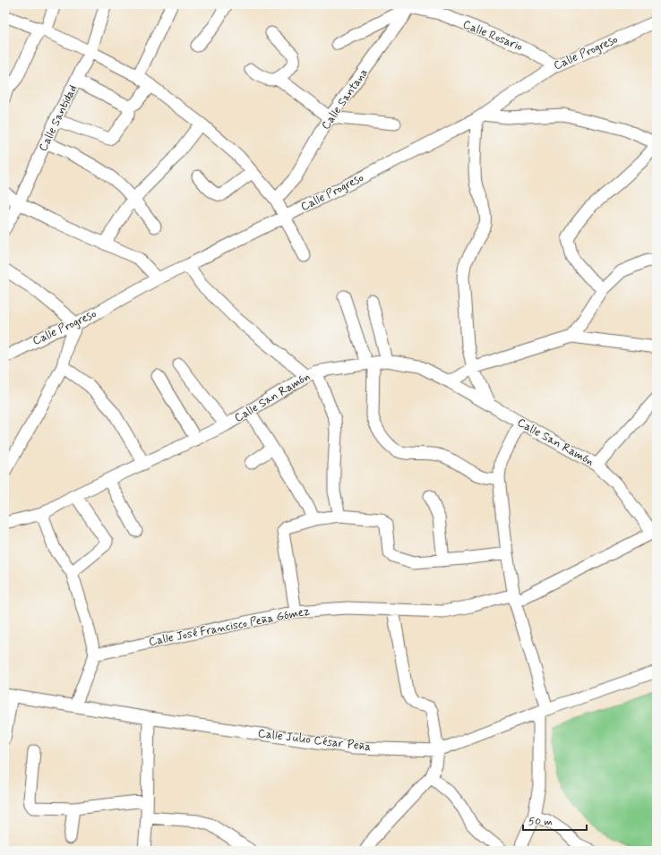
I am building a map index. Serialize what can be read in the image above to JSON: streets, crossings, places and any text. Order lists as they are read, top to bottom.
{
  "streets": {
    "street": [
      "Calle Rosario",
      "Calle Progreso",
      "Calle Santana",
      "Calle Santidad",
      "Calle San Ramón",
      "Calle José Francisco Peña Gómez",
      "Calle Julio César Peña"
    ]
  },
  "crossings": [
    ["Calle Rosario", "Calle Progreso"],
    ["Calle Rosario", "Calle Santana"],
    ["Calle San Ramón", "Calle José Francisco Peña Gómez"]
  ],
  "scale_bar": "50 m"
}
